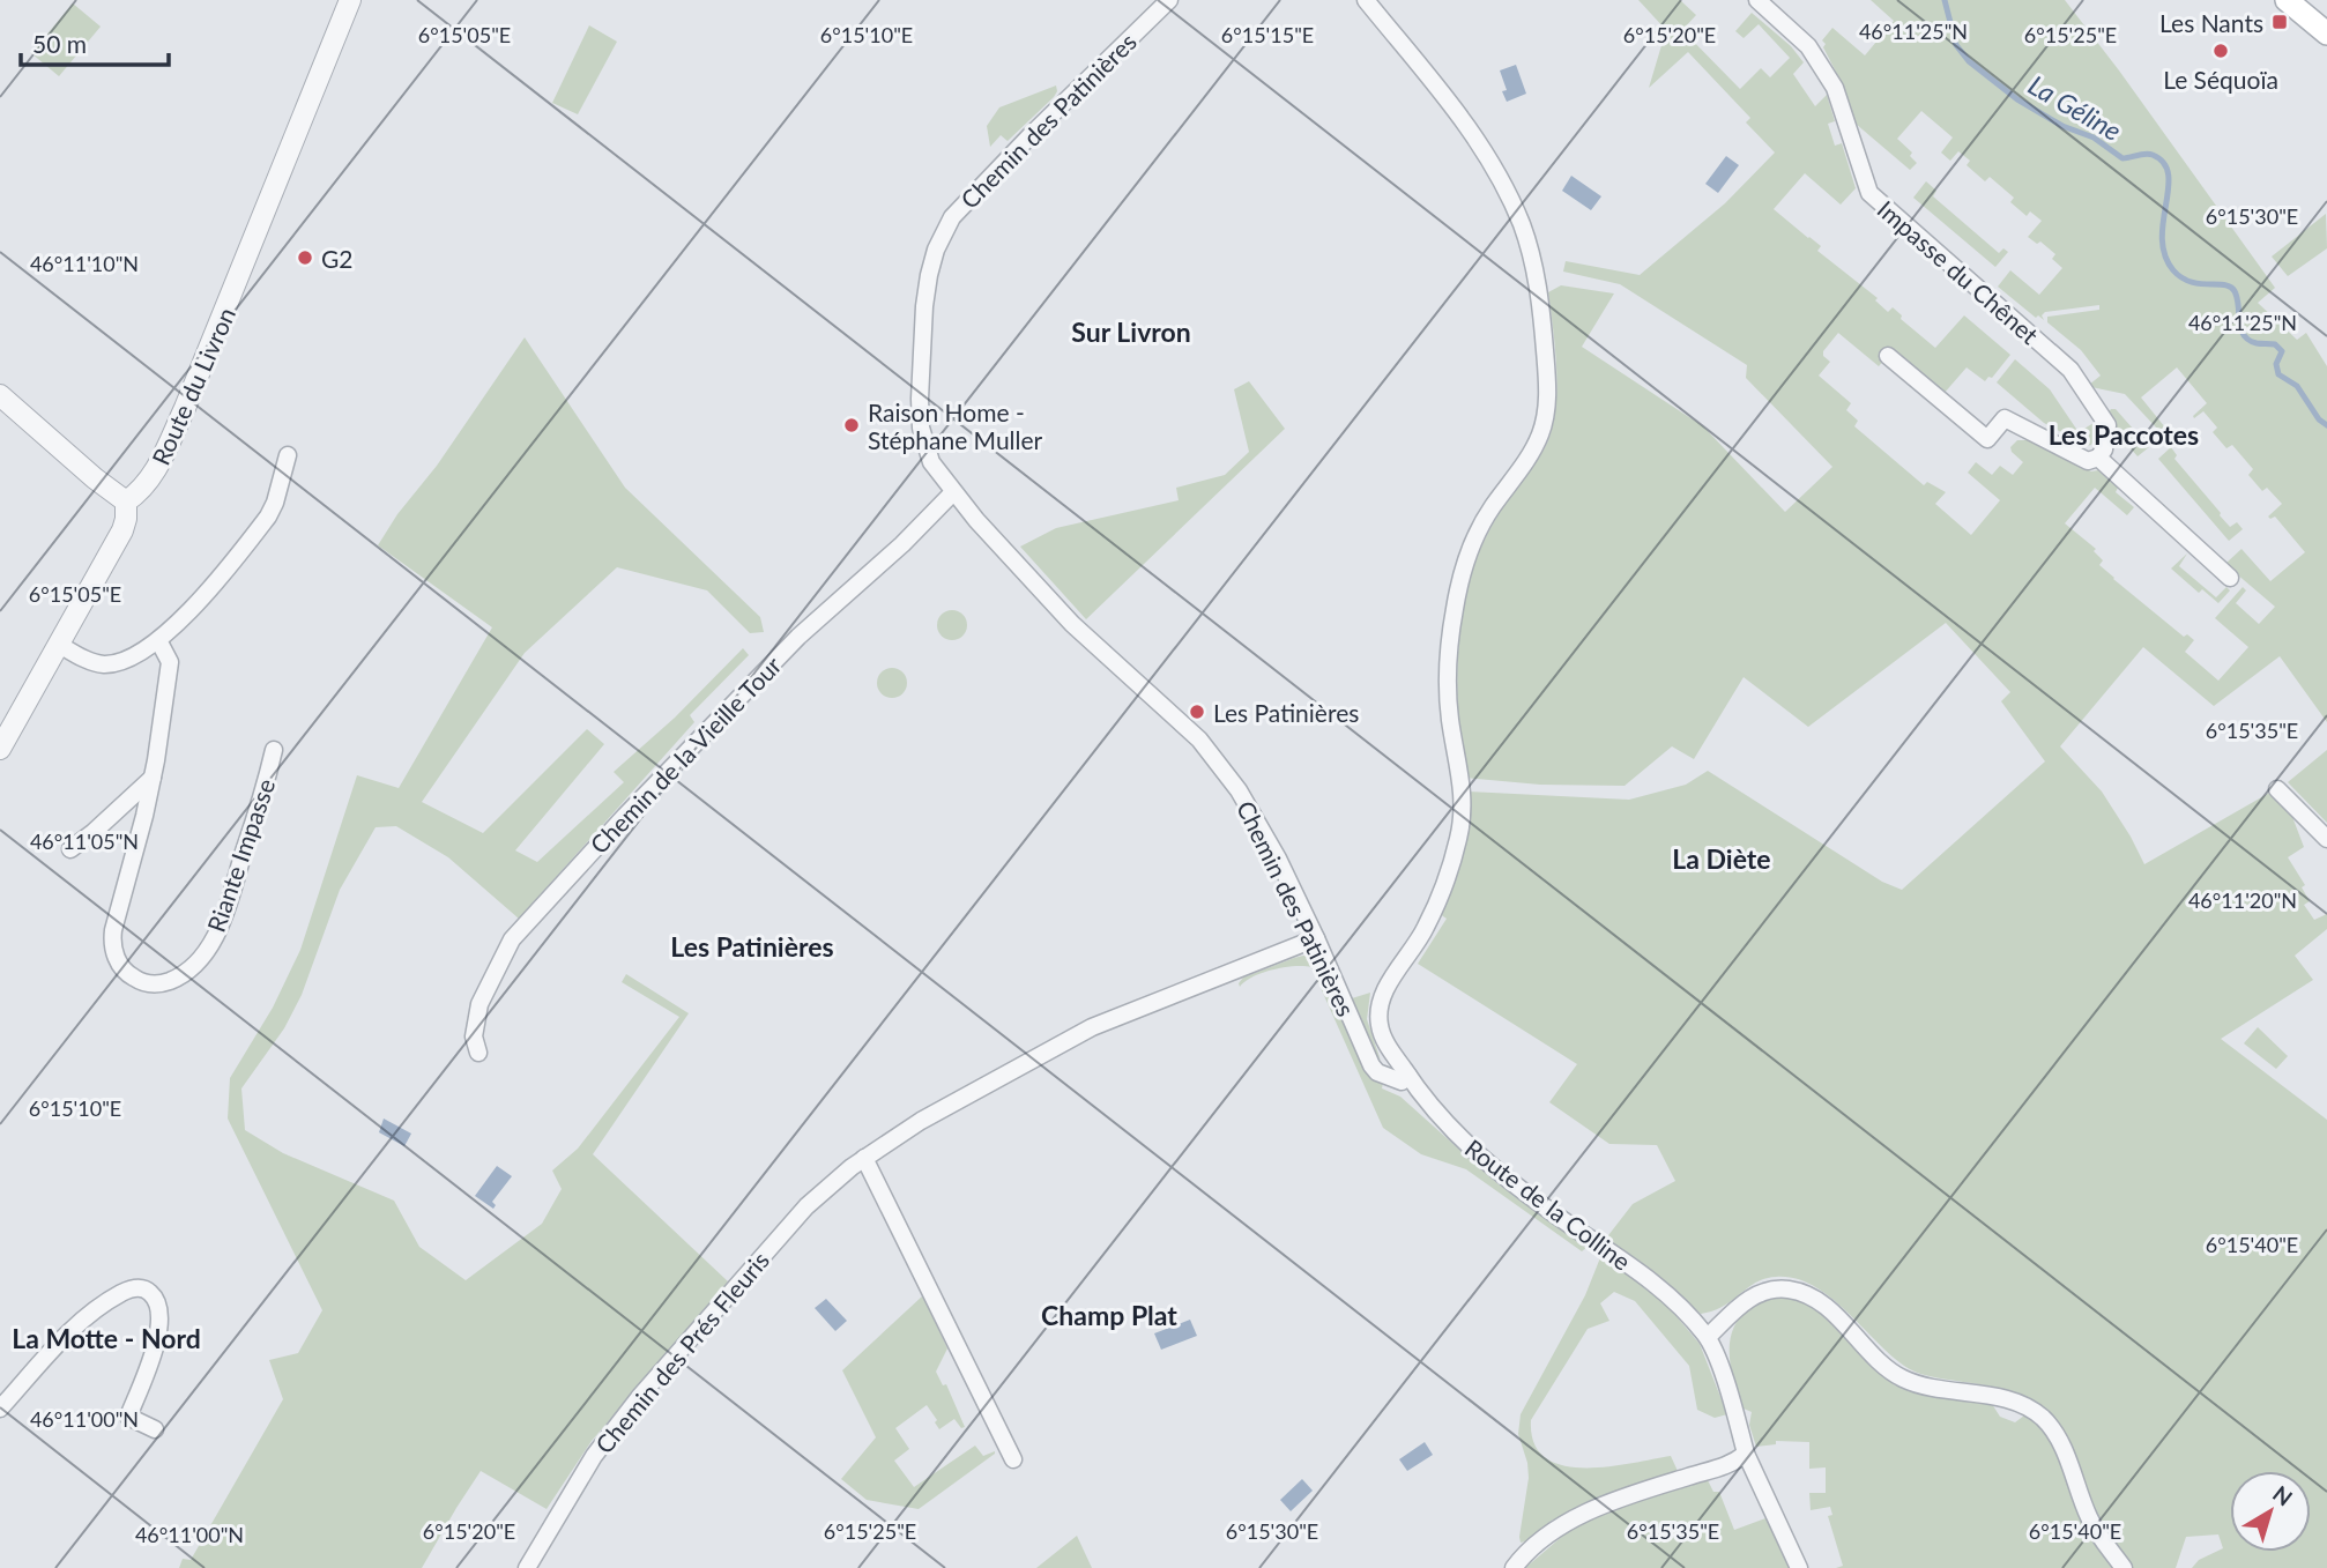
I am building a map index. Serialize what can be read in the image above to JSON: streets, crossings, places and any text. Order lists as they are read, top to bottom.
{
  "streets": {
    "street": [
      "Chemin des Patinières",
      "Impasse du Chênet",
      "Route du Livron",
      "Chemin de la Vieille Tour",
      "Riante Impasse",
      "Route de la Colline",
      "Chemin des Prés Fleuris"
    ]
  },
  "crossings": [
    ["Chemin des Patinières", "Chemin de la Vieille Tour"],
    ["Chemin des Patinières", "Route de la Colline"],
    ["Chemin des Patinières", "Chemin des Prés Fleuris"]
  ],
  "districts": [
    "Sur Livron",
    "Les Paccotes",
    "La Diète",
    "Les Patinières",
    "Champ Plat",
    "La Motte - Nord"
  ],
  "water": ["La Géline"],
  "places": {
    "transit": ["Les Nants"],
    "other": [
      "Le Séquoïa",
      "G2",
      "Raison Home - Stéphane Muller",
      "Les Patinières"
    ]
  },
  "scale_bar": "50 m",
  "north": "top right",
  "coordinates": [
    "46°11'25\"N",
    "6°15'05\"E",
    "6°15'10\"E",
    "6°15'15\"E",
    "6°15'20\"E",
    "6°15'25\"E",
    "6°15'30\"E",
    "46°11'10\"N",
    "6°15'35\"E",
    "46°11'05\"N",
    "46°11'20\"N",
    "6°15'40\"E",
    "46°11'00\"N"
  ]
}
